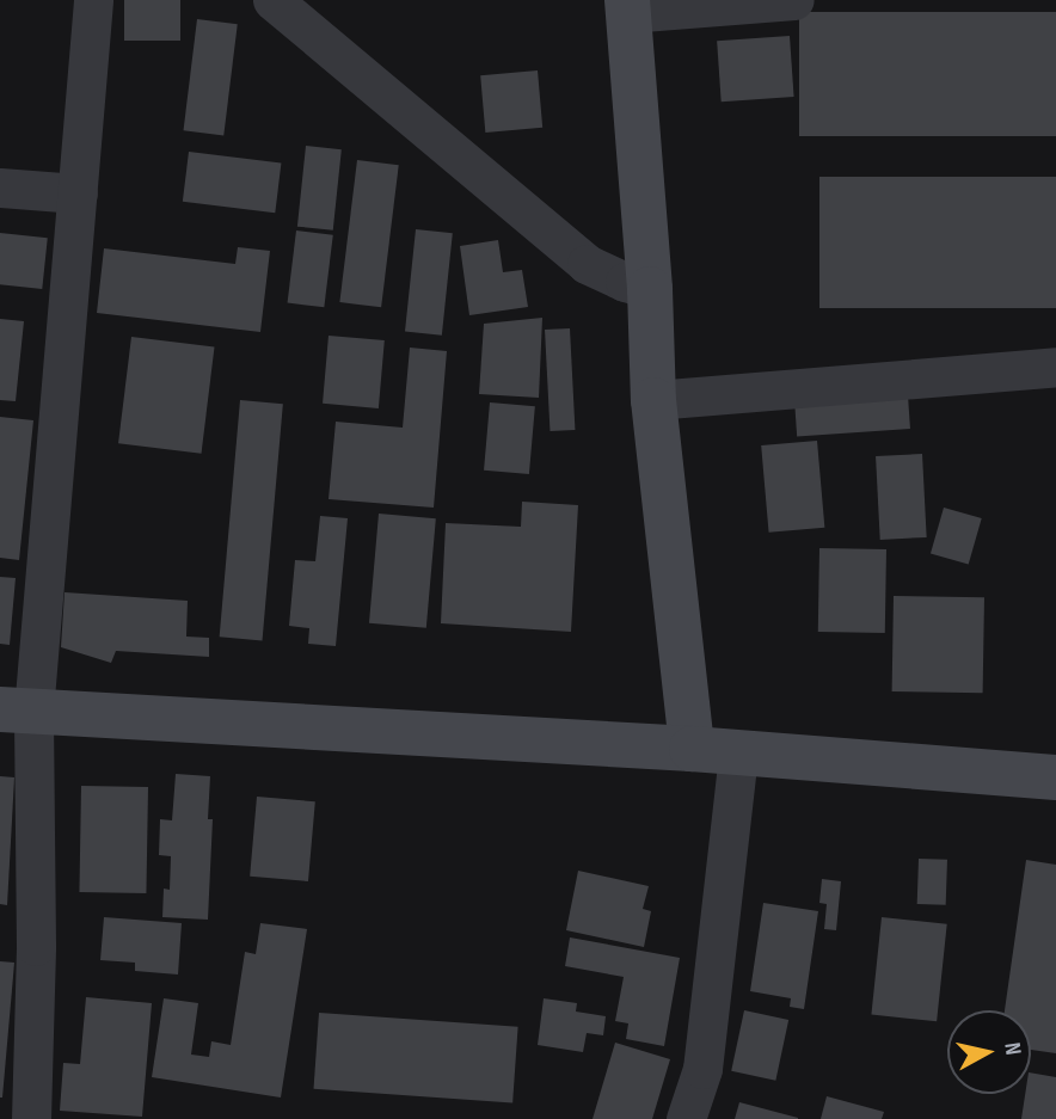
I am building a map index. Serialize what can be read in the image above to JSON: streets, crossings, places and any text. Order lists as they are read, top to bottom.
{
  "north": "right"
}
